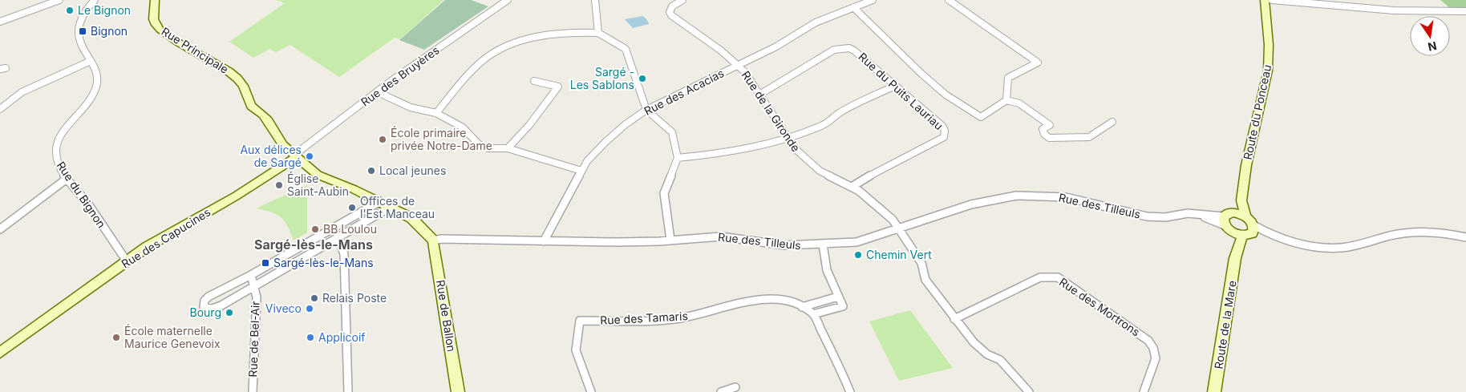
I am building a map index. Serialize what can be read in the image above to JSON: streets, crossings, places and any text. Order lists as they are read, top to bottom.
{
  "streets": {
    "street": [
      "Rue Principale",
      "Rue des Bruyères",
      "Rue du Puits Lauriau",
      "Rue des Acacias",
      "Rue de la Gironde",
      "Route du Ponceau",
      "Rue du Bignon",
      "Rue des Tilleuls",
      "Rue des Capucines",
      "Rue des Mortrons",
      "Rue de Ballon",
      "Rue des Tamaris",
      "Route de la Mare",
      "Rue de Bel-Air"
    ]
  },
  "crossings": [
    ["Rue Principale", "Rue des Bruyères"],
    ["Rue Principale", "Rue des Tilleuls"],
    ["Rue Principale", "Rue des Capucines"],
    ["Rue Principale", "Rue de Ballon"],
    ["Rue des Bruyères", "Rue des Capucines"],
    ["Rue du Puits Lauriau", "Rue de la Gironde"],
    ["Rue des Acacias", "Rue de la Gironde"],
    ["Rue des Acacias", "Rue des Tilleuls"],
    ["Rue de la Gironde", "Rue des Tilleuls"],
    ["Route du Ponceau", "Rue des Tilleuls"],
    ["Route du Ponceau", "Route de la Mare"],
    ["Rue du Bignon", "Rue des Capucines"],
    ["Rue des Tilleuls", "Rue de Ballon"],
    ["Rue des Tilleuls", "Route de la Mare"]
  ],
  "districts": ["Sargé-lès-le-Mans"],
  "places": {
    "other": [
      "Le Bignon",
      "Sargé - Les Sablons",
      "École primaire privée Notre-Dame",
      "Aux délices de Sargé",
      "Local jeunes",
      "Église Saint-Aubin",
      "Offices de l'Est Manceau",
      "BB Loulou",
      "Chemin Vert",
      "Relais Poste",
      "Viveco",
      "Bourg",
      "École maternelle Maurice Genevoix",
      "Applicoif"
    ],
    "transit": ["Bignon", "Sargé-lès-le-Mans"]
  },
  "north": "bottom"
}
